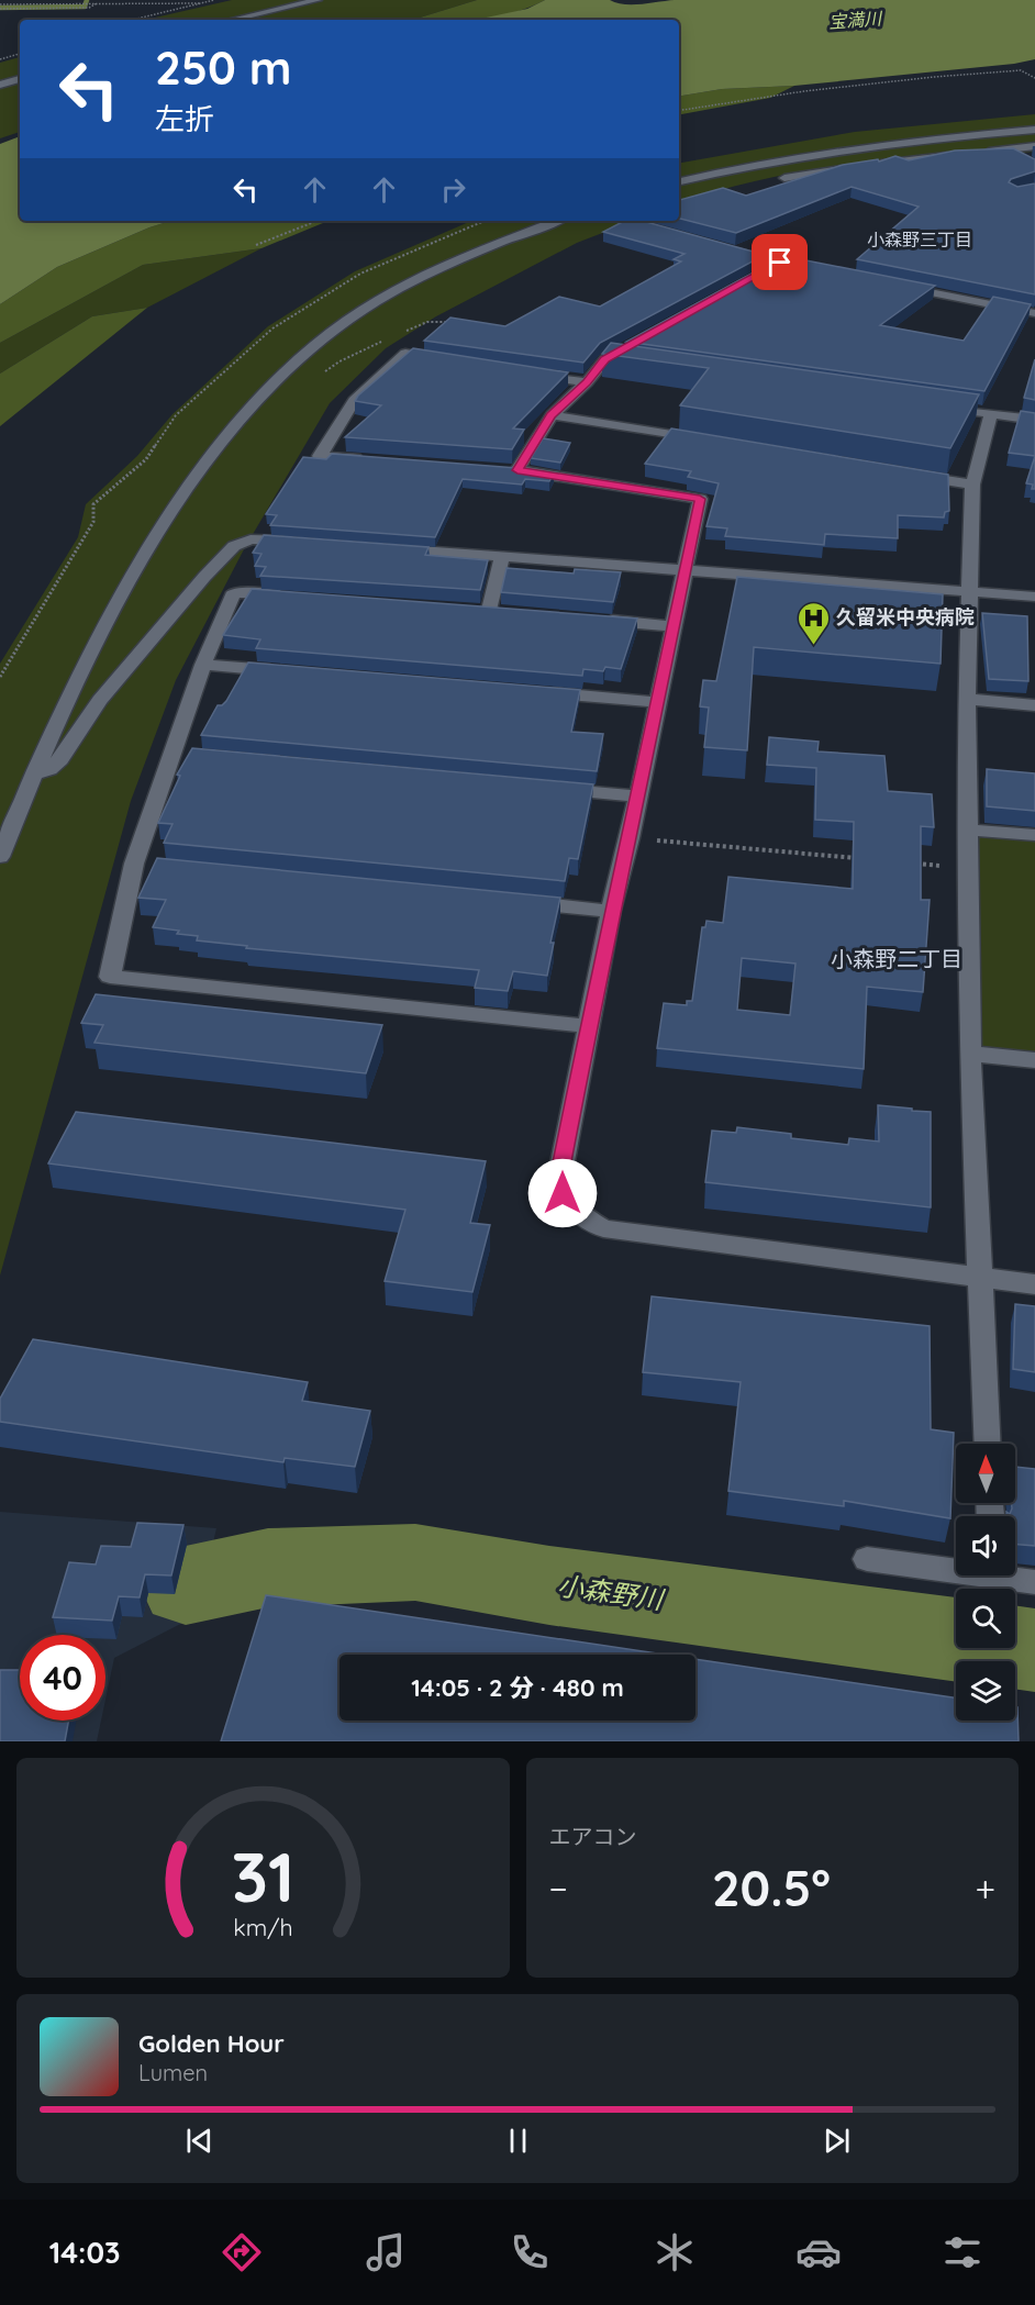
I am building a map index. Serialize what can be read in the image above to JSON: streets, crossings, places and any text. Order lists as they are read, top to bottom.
{
  "districts": ["小森野三丁目", "小森野二丁目"],
  "water": ["宝満川", "小森野川"],
  "places": {
    "hospital": ["久留米中央病院"]
  },
  "north": "top",
  "page": {
    "turn": ["250 m", "左折"],
    "limit": "40",
    "trip": "14:05 · 2 分 · 480 m",
    "tile": "エアコン",
    "heat": ["−", "20.5°", "+"],
    "song": ["Golden Hour", "Lumen"],
    "tabs": "14:03",
    "gauge": ["31", "km/h"]
  }
}
